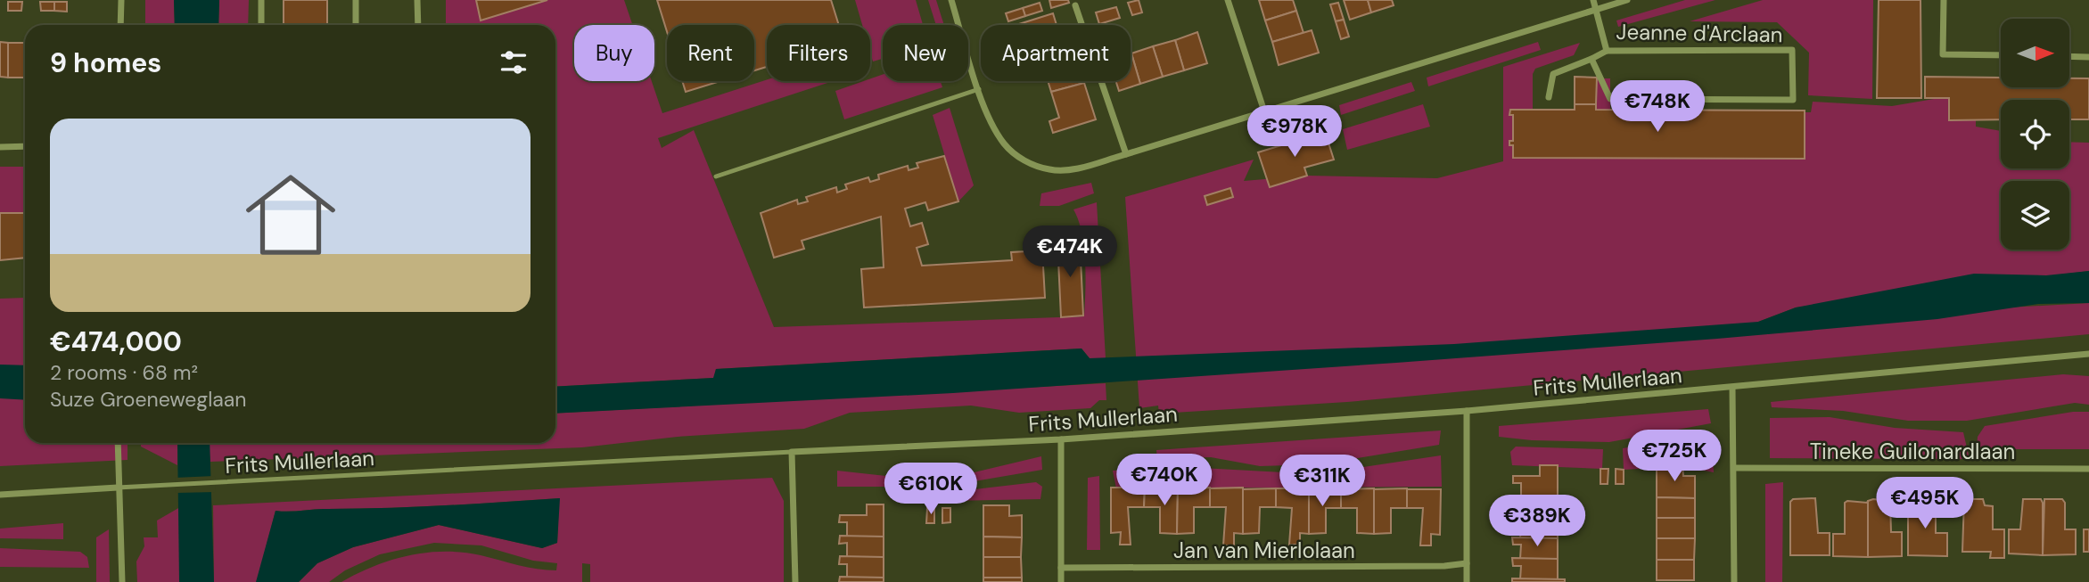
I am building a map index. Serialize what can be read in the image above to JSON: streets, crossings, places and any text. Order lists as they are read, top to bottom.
{
  "streets": {
    "street": [
      "Jeanne d'Arclaan",
      "Frits Mullerlaan",
      "Tineke Guilonardlaan",
      "Jan van Mierlolaan"
    ]
  },
  "north": "right",
  "page": {
    "chip": [
      "Buy",
      "Rent",
      "Filters",
      "New",
      "Apartment"
    ],
    "heading": "9 homes",
    "price": [
      "€748K",
      "€978K",
      "€474K",
      "€725K",
      "€740K",
      "€311K",
      "€610K",
      "€495K",
      "€389K"
    ],
    "list": [
      {
        "name": "€474,000",
        "note": "2 rooms · 68 m² · Suze Groeneweglaan"
      }
    ]
  }
}
